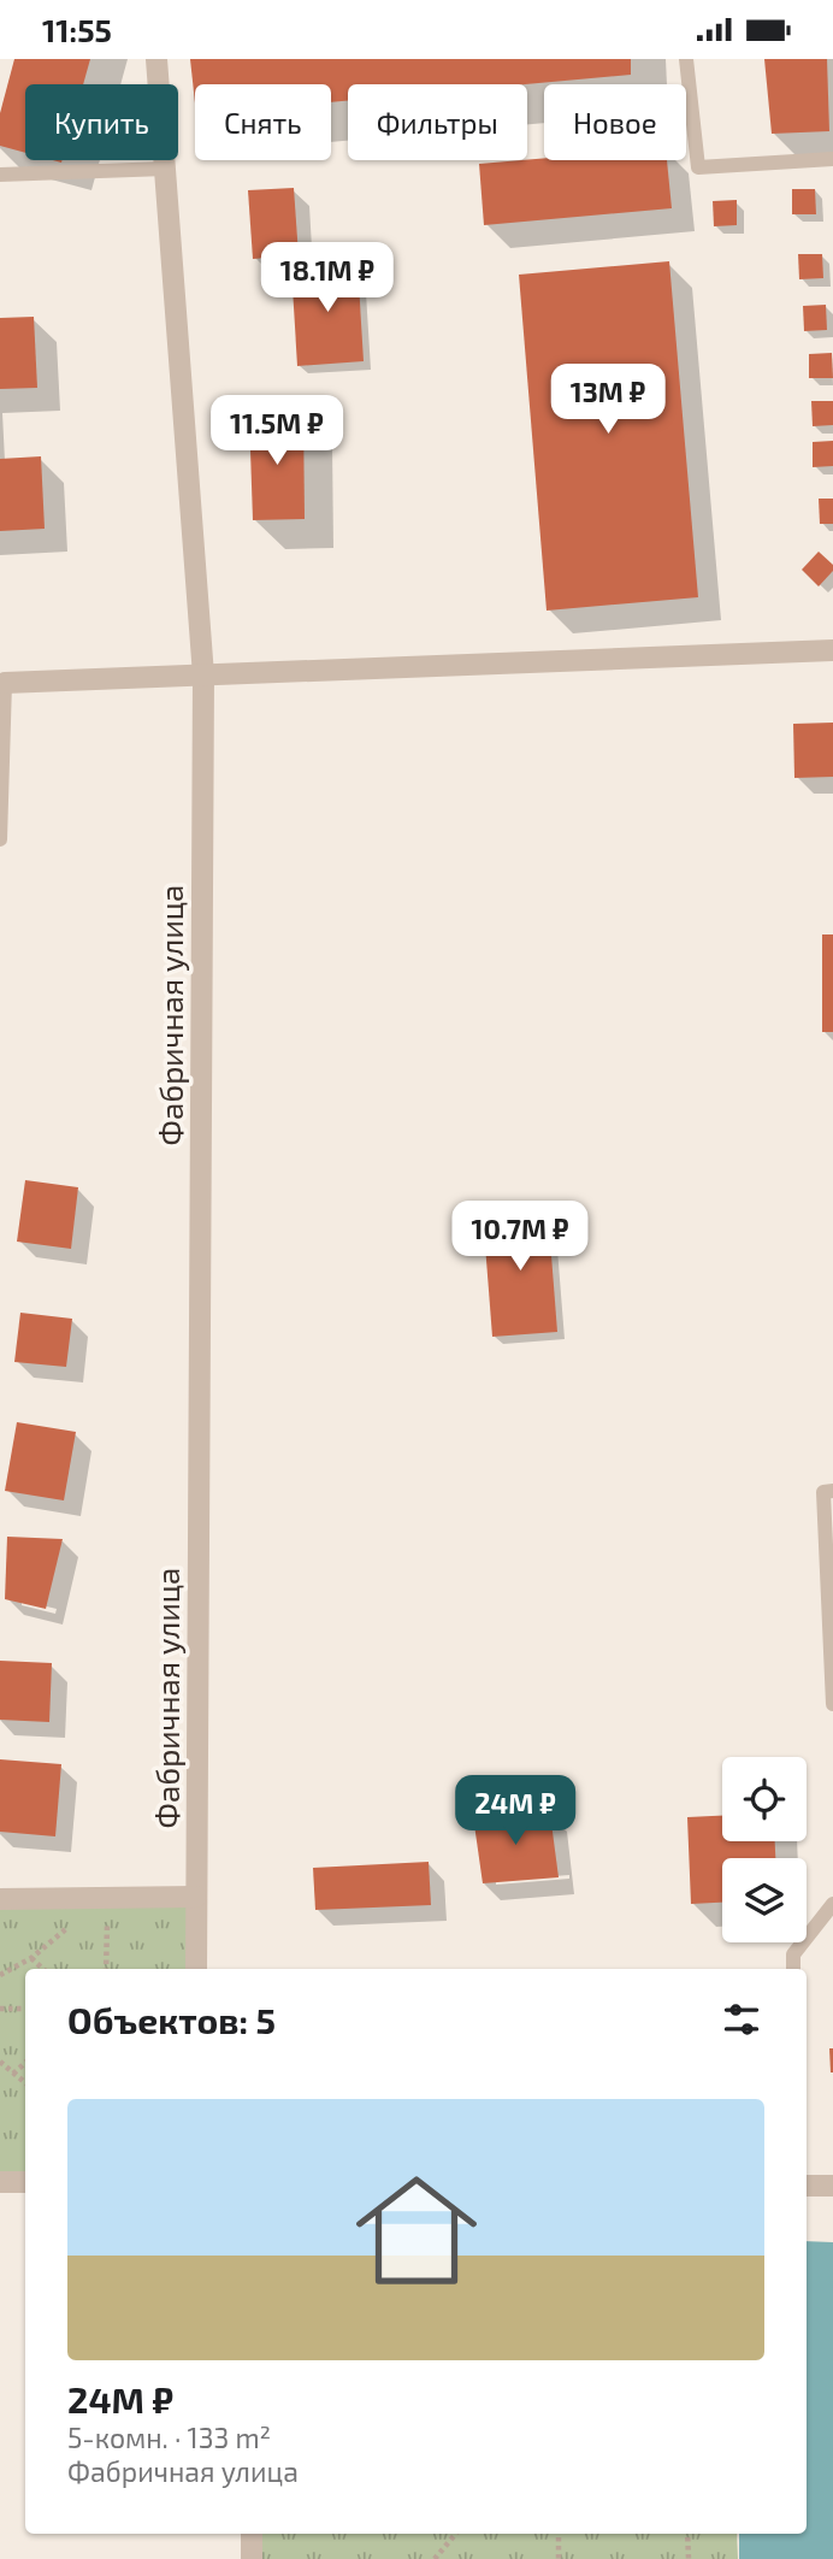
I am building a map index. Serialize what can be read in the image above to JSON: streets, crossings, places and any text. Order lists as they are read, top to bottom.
{
  "streets": {
    "street": ["Фабричная улица"]
  },
  "page": {
    "status": "11:55",
    "chip": [
      "Купить",
      "Снять",
      "Фильтры",
      "Новое"
    ],
    "price": [
      "18.1M ₽",
      "13M ₽",
      "11.5M ₽",
      "10.7M ₽",
      "24M ₽"
    ],
    "heading": "Объектов: 5",
    "list": [
      {
        "name": "24M ₽",
        "note": "5-комн. · 133 m² · Фабричная улица"
      }
    ]
  }
}
